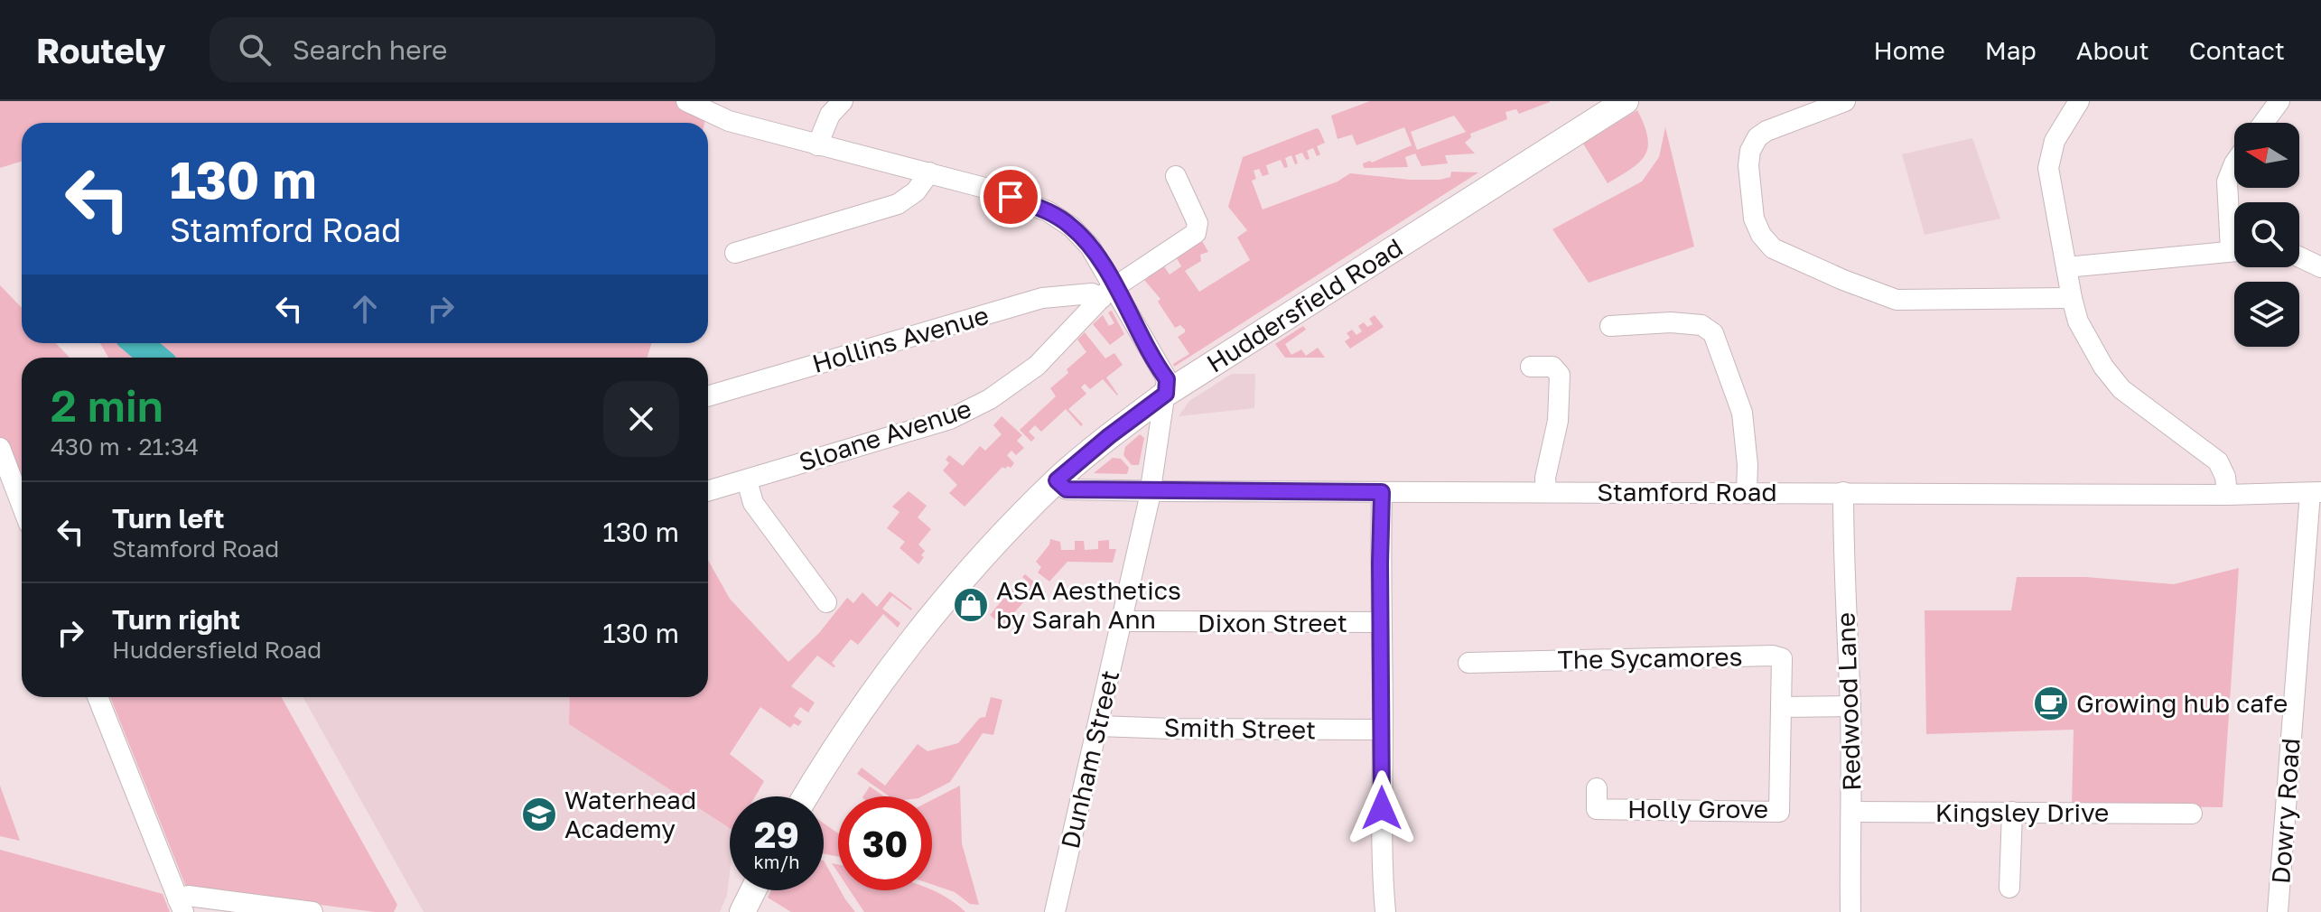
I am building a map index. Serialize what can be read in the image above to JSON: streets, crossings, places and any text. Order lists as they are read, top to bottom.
{
  "streets": {
    "main road": ["Huddersfield Road"],
    "street": [
      "Hollins Avenue",
      "Sloane Avenue",
      "Stamford Road",
      "Dixon Street",
      "The Sycamores",
      "Redwood Lane",
      "Smith Street",
      "Dunham Street",
      "Holly Grove",
      "Dowry Road",
      "Kingsley Drive"
    ]
  },
  "crossings": [
    ["Huddersfield Road", "Stamford Road"],
    ["Huddersfield Road", "Dunham Street"],
    ["Hollins Avenue", "Sloane Avenue"],
    ["Stamford Road", "Redwood Lane"],
    ["Stamford Road", "Dunham Street"],
    ["Stamford Road", "Dowry Road"],
    ["Dixon Street", "Dunham Street"],
    ["The Sycamores", "Holly Grove"],
    ["Redwood Lane", "Kingsley Drive"],
    ["Smith Street", "Dunham Street"]
  ],
  "places": {
    "shop": ["ASA Aesthetics by Sarah Ann"],
    "cafe": ["Growing hub cafe"],
    "school or university": ["Waterhead Academy"]
  },
  "north": "left",
  "page": {
    "header": "Routely",
    "search": "Search here",
    "nav": [
      "Home",
      "Map",
      "About",
      "Contact"
    ],
    "turn": ["130 m", "Stamford Road"],
    "heading": ["2 min", "430 m · 21:34"],
    "list": [
      {
        "name": "Turn left",
        "note": "Stamford Road",
        "value": "130 m"
      },
      {
        "name": "Turn right",
        "note": "Huddersfield Road",
        "value": "130 m"
      }
    ],
    "speed": "29 km/h",
    "limit": "30"
  }
}
